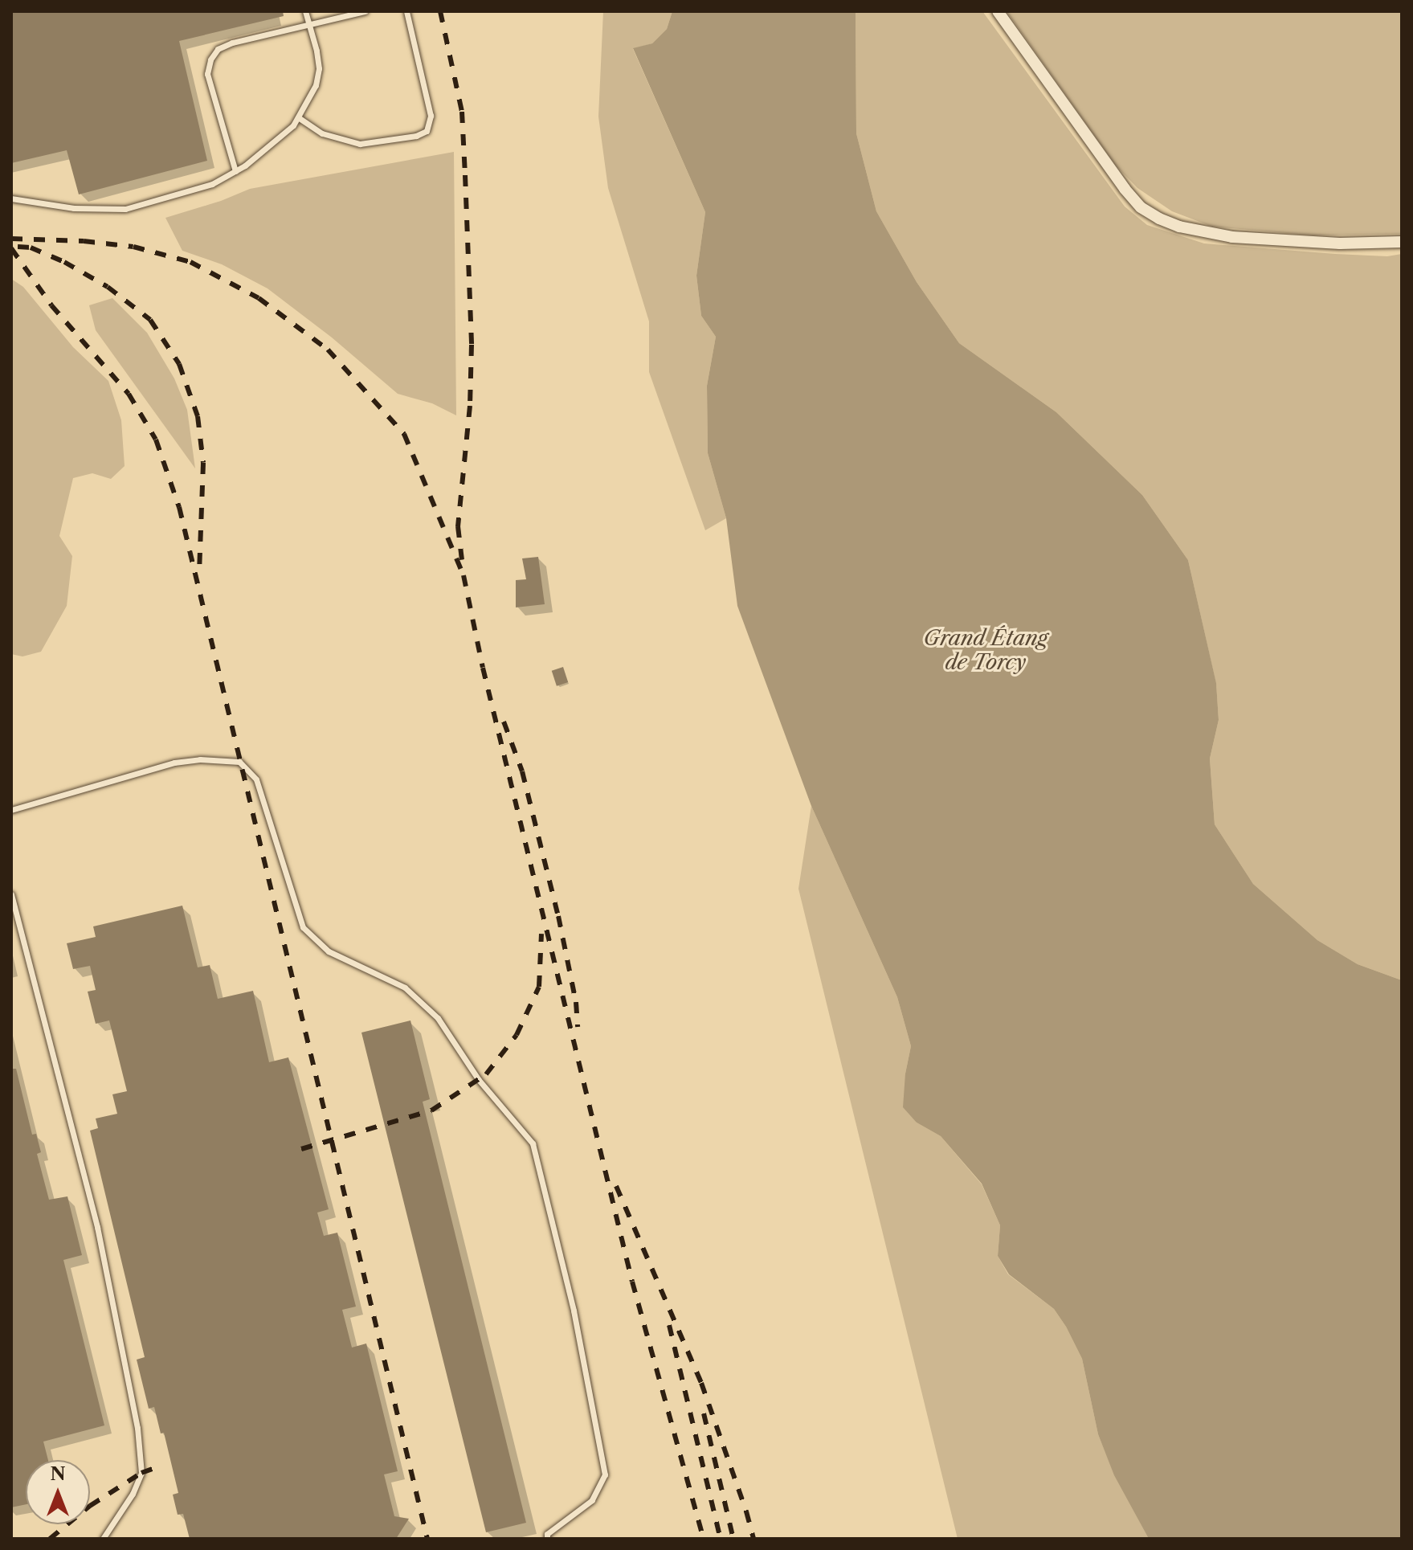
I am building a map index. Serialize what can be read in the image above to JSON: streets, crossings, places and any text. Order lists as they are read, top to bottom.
{
  "water": ["Grand Étang de Torcy"],
  "north": "top"
}
